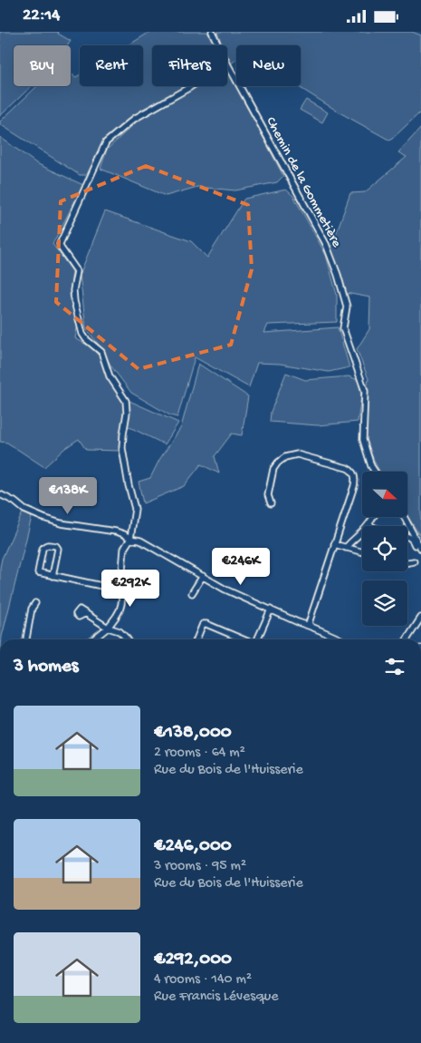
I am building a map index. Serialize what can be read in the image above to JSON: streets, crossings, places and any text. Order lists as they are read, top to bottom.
{
  "streets": {
    "street": ["Chemin de la Gommetière"]
  },
  "north": "right",
  "page": {
    "status": "22:14",
    "chip": [
      "Buy",
      "Rent",
      "Filters",
      "New"
    ],
    "price": ["€138K", "€246K", "€292K"],
    "heading": "3 homes",
    "list": [
      {
        "name": "€138,000",
        "note": "2 rooms · 64 m² · Rue du Bois de l'Huisserie"
      },
      {
        "name": "€246,000",
        "note": "3 rooms · 95 m² · Rue du Bois de l'Huisserie"
      },
      {
        "name": "€292,000",
        "note": "4 rooms · 140 m² · Rue Francis Lévesque"
      }
    ]
  }
}
